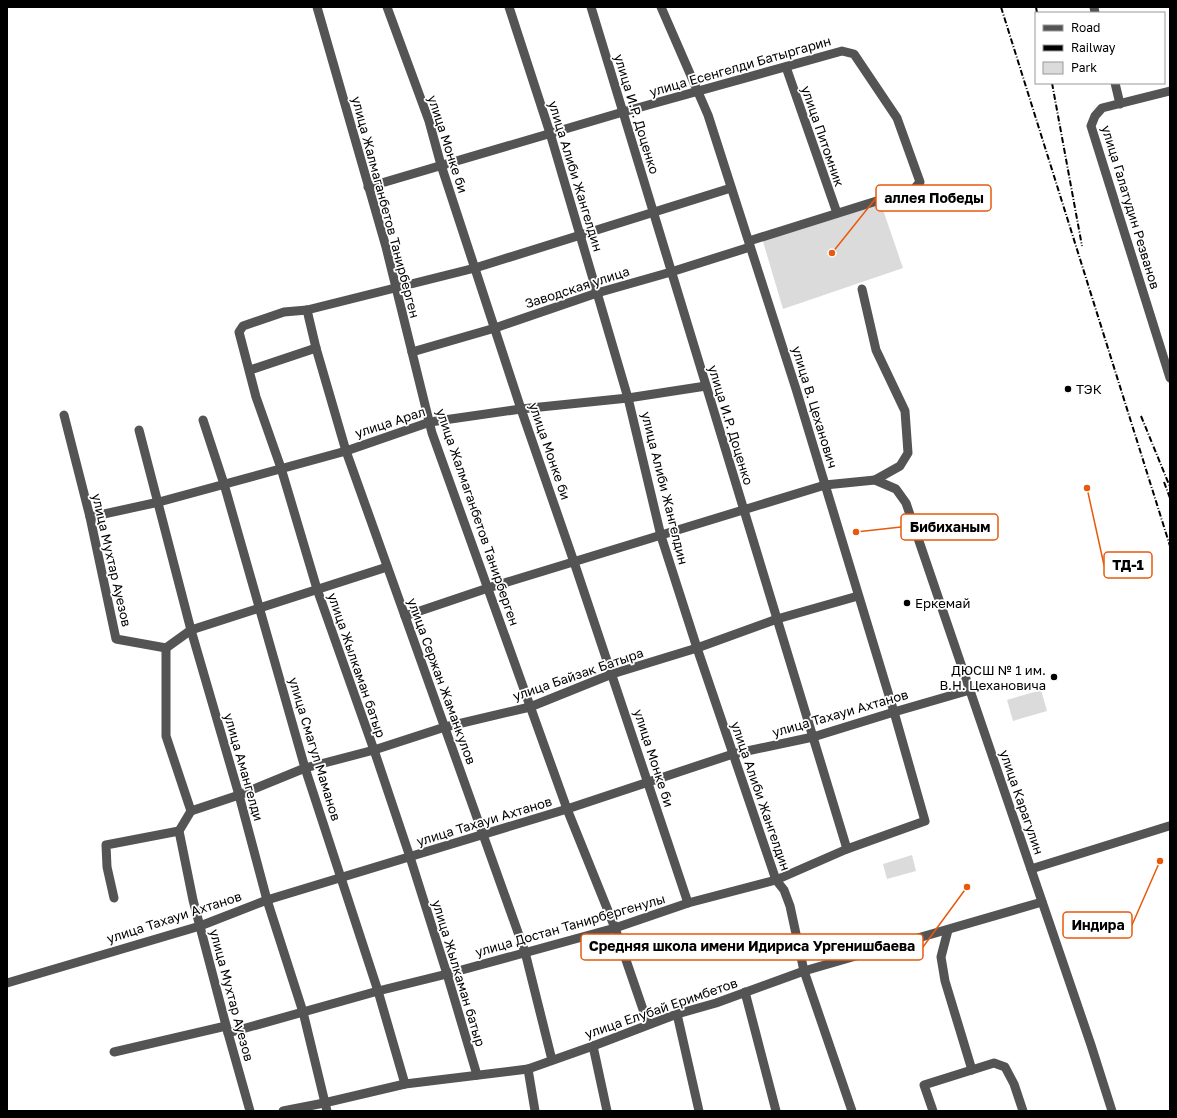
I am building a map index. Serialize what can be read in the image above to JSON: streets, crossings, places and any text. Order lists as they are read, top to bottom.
{
  "streets": {
    "street": [
      "улица Есенгелди Батыргарин",
      "улица И.Р. Доценко",
      "улица Питомник",
      "улица Монке би",
      "улица Алиби Жангелдин",
      "улица Жалмаганбетов Танирберген",
      "улица Галатудин Резванов",
      "Заводская улица",
      "улица В. Цеханович",
      "улица Арал",
      "улица Мухтар Ауезов",
      "улица Жылкаман батыр",
      "улица Байзак Батыра",
      "улица Сержан Жаманкулов",
      "улица Тахауи Ахтанов",
      "улица Смагул Маманов",
      "улица Амангелди",
      "улица Карагулин",
      "улица Достан Танирбергенулы",
      "улица Елубай Еримбетов"
    ]
  },
  "crossings": [
    ["улица Есенгелди Батыргарин", "улица И.Р. Доценко"],
    ["улица Есенгелди Батыргарин", "улица Питомник"],
    ["улица Есенгелди Батыргарин", "улица Монке би"],
    ["улица Есенгелди Батыргарин", "улица Алиби Жангелдин"],
    ["улица Есенгелди Батыргарин", "улица Жалмаганбетов Танирберген"],
    ["улица Есенгелди Батыргарин", "Заводская улица"],
    ["улица Есенгелди Батыргарин", "улица В. Цеханович"],
    ["улица И.Р. Доценко", "Заводская улица"],
    ["улица И.Р. Доценко", "улица Арал"],
    ["улица И.Р. Доценко", "улица Жылкаман батыр"],
    ["улица И.Р. Доценко", "улица Байзак Батыра"],
    ["улица И.Р. Доценко", "улица Тахауи Ахтанов"],
    ["улица И.Р. Доценко", "улица Достан Танирбергенулы"],
    ["улица Питомник", "Заводская улица"],
    ["улица Монке би", "Заводская улица"],
    ["улица Монке би", "улица Арал"],
    ["улица Монке би", "улица Жылкаман батыр"],
    ["улица Монке би", "улица Байзак Батыра"],
    ["улица Монке би", "улица Тахауи Ахтанов"],
    ["улица Монке би", "улица Достан Танирбергенулы"],
    ["улица Алиби Жангелдин", "Заводская улица"],
    ["улица Алиби Жангелдин", "улица Арал"],
    ["улица Алиби Жангелдин", "улица Жылкаман батыр"],
    ["улица Алиби Жангелдин", "улица Байзак Батыра"],
    ["улица Алиби Жангелдин", "улица Тахауи Ахтанов"],
    ["улица Алиби Жангелдин", "улица Достан Танирбергенулы"],
    ["улица Алиби Жангелдин", "улица Елубай Еримбетов"],
    ["улица Жалмаганбетов Танирберген", "Заводская улица"],
    ["улица Жалмаганбетов Танирберген", "улица Арал"],
    ["улица Жалмаганбетов Танирберген", "улица Жылкаман батыр"],
    ["улица Жалмаганбетов Танирберген", "улица Байзак Батыра"],
    ["улица Жалмаганбетов Танирберген", "улица Тахауи Ахтанов"],
    ["улица Жалмаганбетов Танирберген", "улица Достан Танирбергенулы"],
    ["улица Жалмаганбетов Танирберген", "улица Елубай Еримбетов"],
    ["Заводская улица", "улица В. Цеханович"],
    ["улица В. Цеханович", "улица Жылкаман батыр"],
    ["улица В. Цеханович", "улица Байзак Батыра"],
    ["улица В. Цеханович", "улица Тахауи Ахтанов"],
    ["улица В. Цеханович", "улица Достан Танирбергенулы"],
    ["улица Арал", "улица Мухтар Ауезов"],
    ["улица Арал", "улица Жылкаман батыр"],
    ["улица Арал", "улица Сержан Жаманкулов"],
    ["улица Арал", "улица Смагул Маманов"],
    ["улица Арал", "улица Амангелди"],
    ["улица Мухтар Ауезов", "улица Тахауи Ахтанов"],
    ["улица Мухтар Ауезов", "улица Достан Танирбергенулы"],
    ["улица Жылкаман батыр", "улица Байзак Батыра"],
    ["улица Жылкаман батыр", "улица Сержан Жаманкулов"],
    ["улица Жылкаман батыр", "улица Тахауи Ахтанов"],
    ["улица Жылкаман батыр", "улица Достан Танирбергенулы"],
    ["улица Жылкаман батыр", "улица Елубай Еримбетов"],
    ["улица Байзак Батыра", "улица Сержан Жаманкулов"],
    ["улица Байзак Батыра", "улица Смагул Маманов"],
    ["улица Байзак Батыра", "улица Амангелди"],
    ["улица Сержан Жаманкулов", "улица Тахауи Ахтанов"],
    ["улица Сержан Жаманкулов", "улица Достан Танирбергенулы"],
    ["улица Сержан Жаманкулов", "улица Елубай Еримбетов"],
    ["улица Тахауи Ахтанов", "улица Смагул Маманов"],
    ["улица Тахауи Ахтанов", "улица Амангелди"],
    ["улица Тахауи Ахтанов", "улица Карагулин"],
    ["улица Смагул Маманов", "улица Достан Танирбергенулы"],
    ["улица Смагул Маманов", "улица Елубай Еримбетов"],
    ["улица Амангелди", "улица Достан Танирбергенулы"],
    ["улица Амангелди", "улица Елубай Еримбетов"],
    ["улица Карагулин", "улица Елубай Еримбетов"]
  ],
  "places": [
    "аллея Победы",
    "ТЭК",
    "ТД-1",
    "Бибиханым",
    "Еркемай",
    "ДЮСШ № 1 им. В.Н. Цехановича",
    "Индира",
    "Средняя школа имени Идириса Ургенишбаева"
  ],
  "legend": ["Road", "Railway", "Park"]
}
